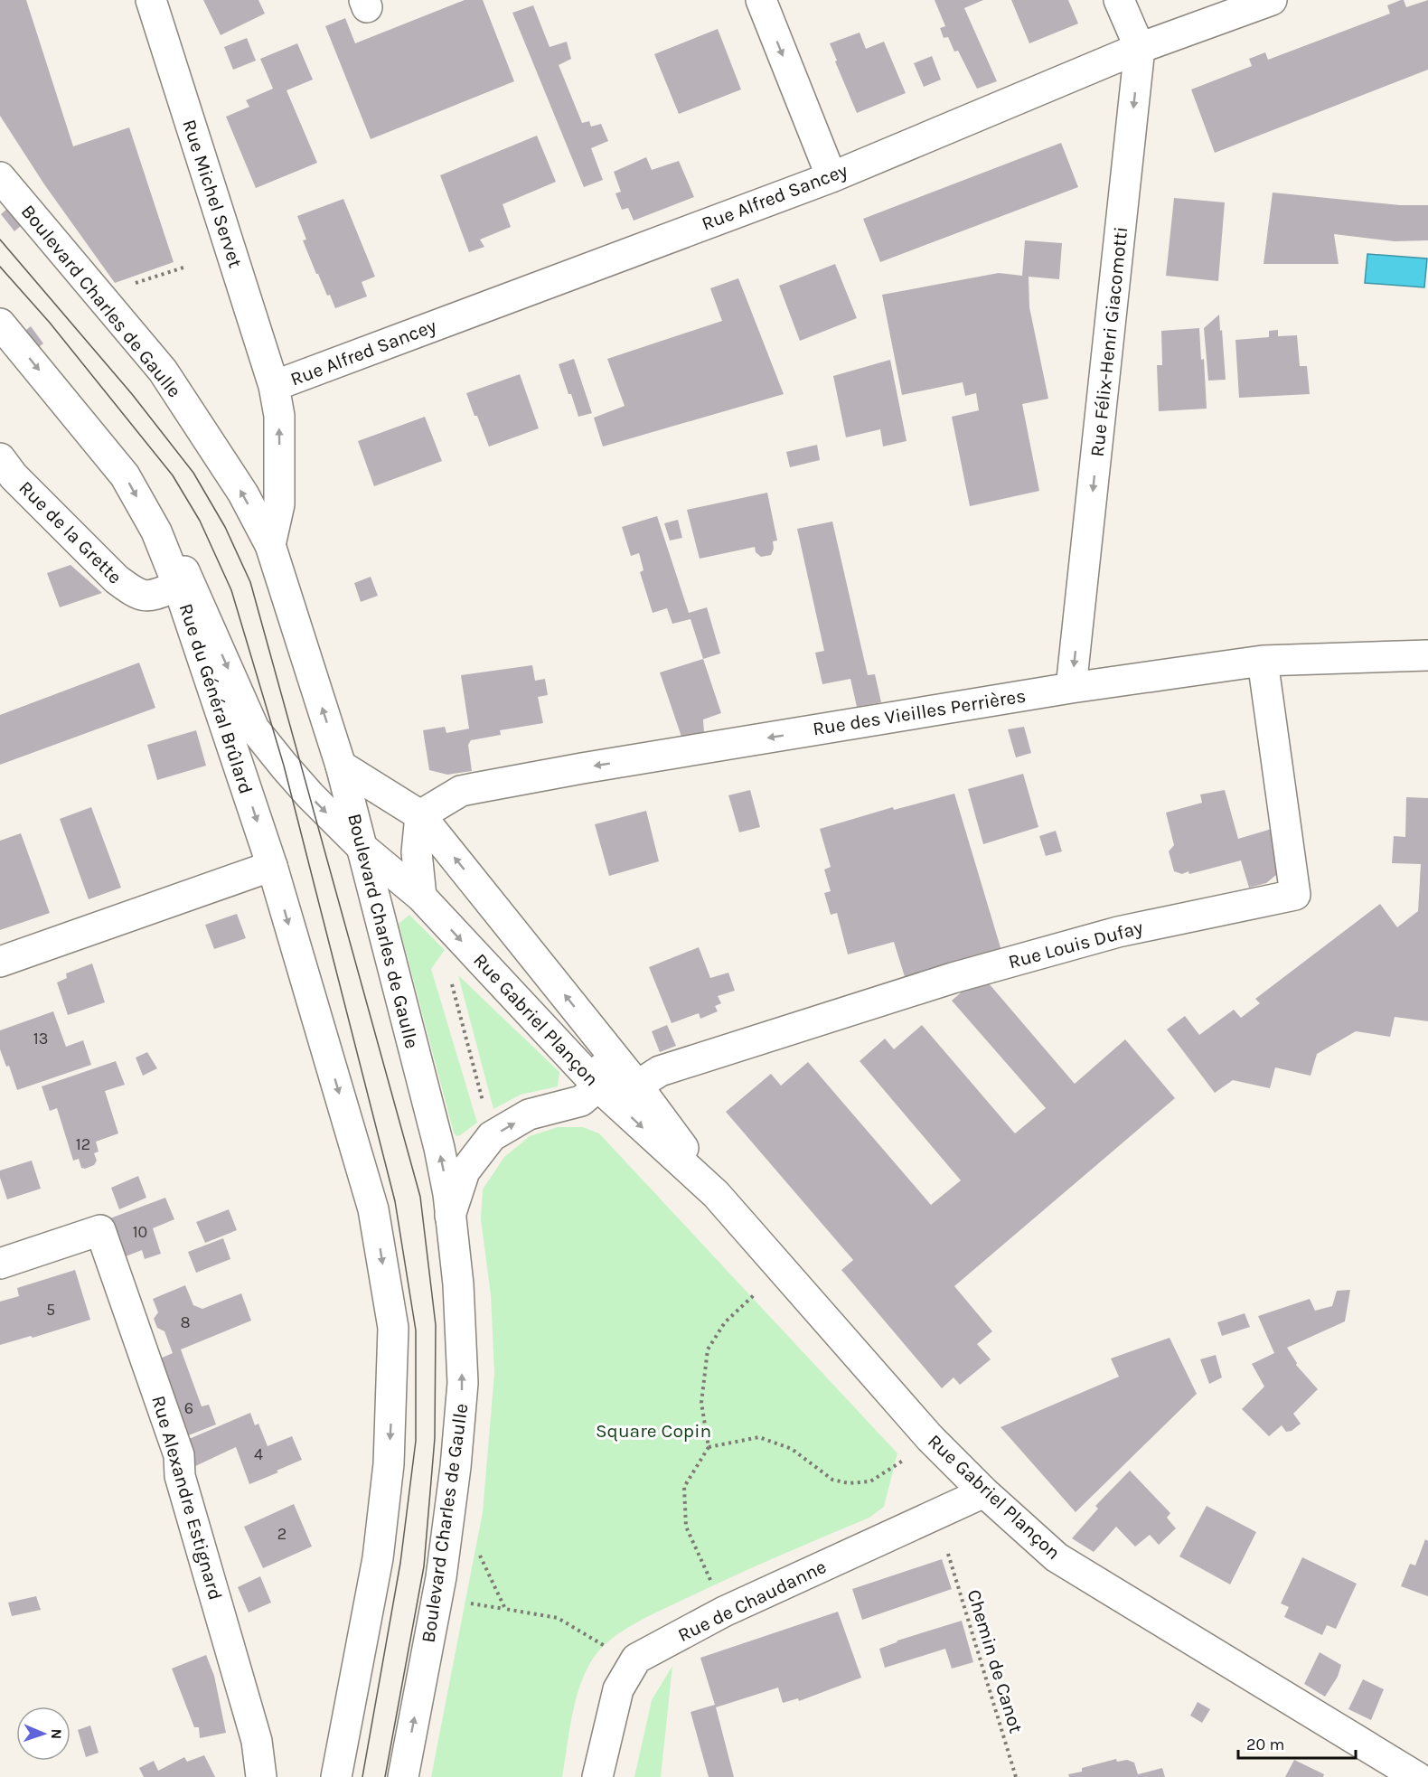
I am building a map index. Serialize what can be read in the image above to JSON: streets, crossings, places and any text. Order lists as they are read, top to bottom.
{
  "streets": {
    "street": [
      "Rue Michel Servet",
      "Rue Alfred Sancey",
      "Boulevard Charles de Gaulle",
      "Rue Félix-Henri Giacomotti",
      "Rue de la Grette",
      "Rue du Général Brûlard",
      "Rue des Vieilles Perrières",
      "Rue Louis Dufay",
      "Rue Gabriel Plançon",
      "Rue Alexandre Estignard",
      "Rue de Chaudanne"
    ],
    "path": ["Chemin de Canot"]
  },
  "crossings": [
    ["Rue Michel Servet", "Rue Alfred Sancey"],
    ["Rue Michel Servet", "Boulevard Charles de Gaulle"],
    ["Rue Alfred Sancey", "Rue Félix-Henri Giacomotti"],
    ["Boulevard Charles de Gaulle", "Rue Gabriel Plançon"],
    ["Rue Félix-Henri Giacomotti", "Rue des Vieilles Perrières"],
    ["Rue de la Grette", "Rue du Général Brûlard"],
    ["Rue du Général Brûlard", "Rue Gabriel Plançon"],
    ["Rue des Vieilles Perrières", "Rue Louis Dufay"],
    ["Rue des Vieilles Perrières", "Rue Gabriel Plançon"],
    ["Rue Louis Dufay", "Rue Gabriel Plançon"],
    ["Rue Gabriel Plançon", "Rue de Chaudanne"]
  ],
  "one_way": ["Rue Félix-Henri Giacomotti", "Rue du Général Brûlard", "Rue des Vieilles Perrières"],
  "parks": ["Square Copin"],
  "house_numbers": [
    "13",
    "12",
    "10",
    "5",
    "8",
    "6",
    "4",
    "2"
  ],
  "scale_bar": "20 m",
  "north": "right"
}
